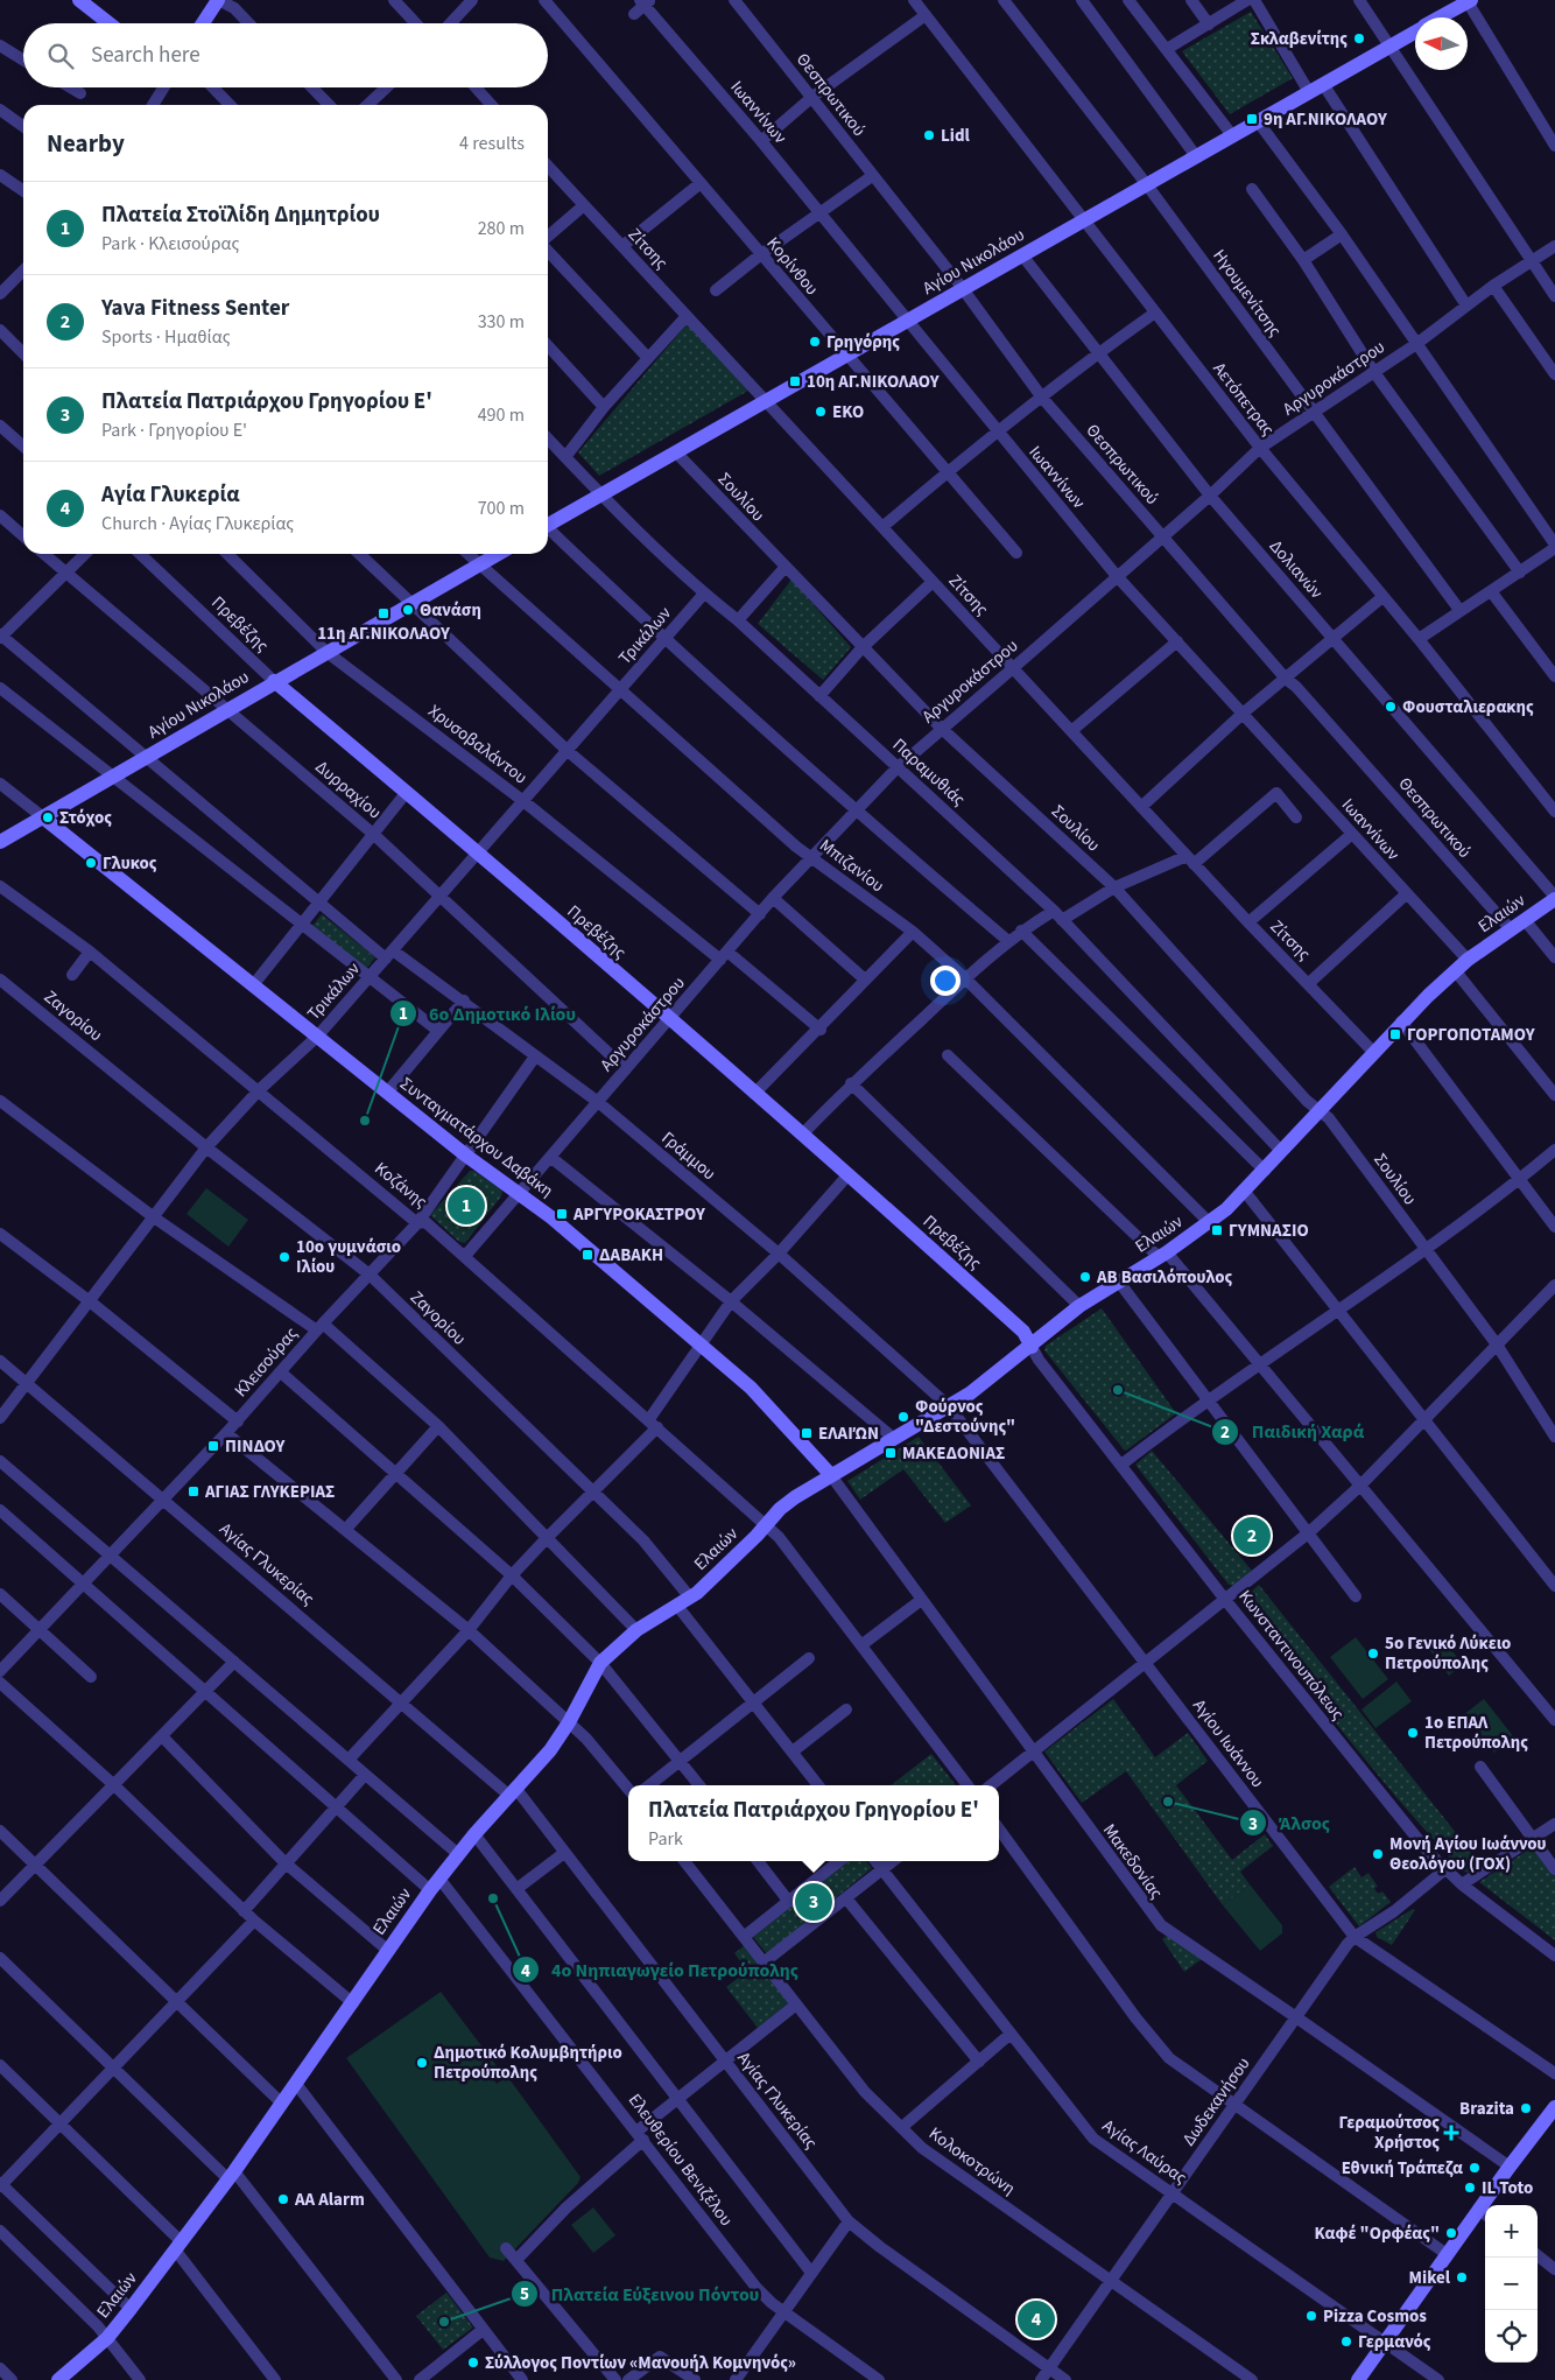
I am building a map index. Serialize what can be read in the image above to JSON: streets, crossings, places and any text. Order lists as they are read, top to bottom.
{
  "streets": {
    "street": [
      "Θεσπρωτικού",
      "Ιωαννίνων",
      "Ζίτσης",
      "Αγίου Νικολάου",
      "Κορίνθου",
      "Ηγουμενίτσης",
      "Αργυροκάστρου",
      "Αετόπετρας",
      "Σουλίου",
      "Δολιανών",
      "Πρεβέζης",
      "Τρικάλων",
      "Χρυσοβαλάντου",
      "Παραμυθιάς",
      "Δυρραχίου",
      "Μπιζανίου",
      "Ελαιών",
      "Ζαγορίου",
      "Συνταγματάρχου Δαβάκη",
      "Γράμμου",
      "Κοζάνης",
      "Κλεισούρας",
      "Αγίας Γλυκερίας",
      "Κωνσταντινουπόλεως",
      "Αγίου Ιωάννου",
      "Μακεδονίας",
      "Δωδεκανήσου",
      "Αγίας Λαύρας",
      "Ελευθερίου Βενιζέλου",
      "Κολοκοτρώνη"
    ]
  },
  "crossings": [
    ["Θεσπρωτικού", "Αγίου Νικολάου"],
    ["Θεσπρωτικού", "Αργυροκάστρου"],
    ["Θεσπρωτικού", "Ελαιών"],
    ["Ιωαννίνων", "Αγίου Νικολάου"],
    ["Ιωαννίνων", "Αργυροκάστρου"],
    ["Ιωαννίνων", "Ελαιών"],
    ["Ζίτσης", "Αγίου Νικολάου"],
    ["Ζίτσης", "Αργυροκάστρου"],
    ["Ζίτσης", "Ελαιών"],
    ["Αγίου Νικολάου", "Κορίνθου"],
    ["Αγίου Νικολάου", "Ηγουμενίτσης"],
    ["Αγίου Νικολάου", "Αετόπετρας"],
    ["Αγίου Νικολάου", "Σουλίου"],
    ["Αγίου Νικολάου", "Δολιανών"],
    ["Αγίου Νικολάου", "Πρεβέζης"],
    ["Αγίου Νικολάου", "Χρυσοβαλάντου"],
    ["Αγίου Νικολάου", "Παραμυθιάς"],
    ["Αγίου Νικολάου", "Δυρραχίου"],
    ["Αγίου Νικολάου", "Μπιζανίου"],
    ["Αγίου Νικολάου", "Συνταγματάρχου Δαβάκη"],
    ["Αγίου Νικολάου", "Γράμμου"],
    ["Ηγουμενίτσης", "Αργυροκάστρου"],
    ["Αργυροκάστρου", "Αετόπετρας"],
    ["Αργυροκάστρου", "Σουλίου"],
    ["Αργυροκάστρου", "Δολιανών"],
    ["Αργυροκάστρου", "Πρεβέζης"],
    ["Αργυροκάστρου", "Χρυσοβαλάντου"],
    ["Αργυροκάστρου", "Παραμυθιάς"],
    ["Αργυροκάστρου", "Δυρραχίου"],
    ["Αργυροκάστρου", "Μπιζανίου"],
    ["Αργυροκάστρου", "Συνταγματάρχου Δαβάκη"],
    ["Αργυροκάστρου", "Γράμμου"],
    ["Αργυροκάστρου", "Κοζάνης"],
    ["Σουλίου", "Ελαιών"],
    ["Δολιανών", "Ελαιών"],
    ["Πρεβέζης", "Τρικάλων"],
    ["Πρεβέζης", "Ελαιών"],
    ["Πρεβέζης", "Κωνσταντινουπόλεως"],
    ["Τρικάλων", "Χρυσοβαλάντου"],
    ["Τρικάλων", "Παραμυθιάς"],
    ["Τρικάλων", "Δυρραχίου"],
    ["Τρικάλων", "Μπιζανίου"],
    ["Τρικάλων", "Ζαγορίου"],
    ["Τρικάλων", "Συνταγματάρχου Δαβάκη"],
    ["Τρικάλων", "Γράμμου"],
    ["Τρικάλων", "Κοζάνης"],
    ["Τρικάλων", "Αγίας Γλυκερίας"],
    ["Παραμυθιάς", "Ελαιών"],
    ["Μπιζανίου", "Ελαιών"],
    ["Ελαιών", "Ζαγορίου"],
    ["Ελαιών", "Συνταγματάρχου Δαβάκη"],
    ["Ελαιών", "Γράμμου"],
    ["Ελαιών", "Κοζάνης"],
    ["Ελαιών", "Αγίας Γλυκερίας"],
    ["Ελαιών", "Κωνσταντινουπόλεως"],
    ["Ελαιών", "Αγίου Ιωάννου"],
    ["Ελαιών", "Μακεδονίας"],
    ["Ελαιών", "Ελευθερίου Βενιζέλου"],
    ["Ζαγορίου", "Κλεισούρας"],
    ["Συνταγματάρχου Δαβάκη", "Κλεισούρας"],
    ["Συνταγματάρχου Δαβάκη", "Μακεδονίας"],
    ["Γράμμου", "Κλεισούρας"],
    ["Γράμμου", "Αγίου Ιωάννου"],
    ["Κοζάνης", "Κλεισούρας"],
    ["Κλεισούρας", "Αγίας Γλυκερίας"],
    ["Κλεισούρας", "Ελευθερίου Βενιζέλου"],
    ["Αγίας Γλυκερίας", "Δωδεκανήσου"],
    ["Κωνσταντινουπόλεως", "Δωδεκανήσου"],
    ["Αγίου Ιωάννου", "Δωδεκανήσου"],
    ["Μακεδονίας", "Δωδεκανήσου"],
    ["Δωδεκανήσου", "Αγίας Λαύρας"],
    ["Δωδεκανήσου", "Κολοκοτρώνη"]
  ],
  "places": {
    "other": [
      "Σκλαβενίτης",
      "Lidl",
      "Γρηγόρης",
      "EKO",
      "Θανάση",
      "Φουσταλιερακης",
      "Στόχος",
      "Γλυκος",
      "6ο Δημοτικό Ιλίου",
      "10ο γυμνάσιο Ιλίου",
      "ΑΒ Βασιλόπουλος",
      "Παιδική Χαρά",
      "Φούρνος \"Δεστούνης\"",
      "5ο Γενικό Λύκειο Πετρούπολης",
      "1ο ΕΠΑΛ Πετρούπολης",
      "Άλσος",
      "Μονή Αγίου Ιωάννου Θεολόγου (ΓΟΧ)",
      "4ο Νηπιαγωγείο Πετρούπολης",
      "Δημοτικό Κολυμβητήριο Πετρούπολης",
      "Brazita",
      "Εθνική Τράπεζα",
      "IL Toto",
      "AA Alarm",
      "Καφέ \"Ορφέας\"",
      "Mikel",
      "Pizza Cosmos",
      "Πλατεία Εύξεινου Πόντου",
      "Γερμανός",
      "Σύλλογος Ποντίων «Μανουήλ Κομνηνός»"
    ],
    "transit": [
      "9η ΑΓ.ΝΙΚΟΛΑΟΥ",
      "10η ΑΓ.ΝΙΚΟΛΑΟΥ",
      "11η ΑΓ.ΝΙΚΟΛΑΟΥ",
      "ΓΟΡΓΟΠΟΤΑΜΟΥ",
      "ΑΡΓΥΡΟΚΑΣΤΡΟΥ",
      "ΓΥΜΝΑΣΙΟ",
      "ΔΑΒΑΚΗ",
      "ΕΛΑΙΏΝ",
      "ΠΙΝΔΟΥ",
      "ΜΑΚΕΔΟΝΙΑΣ",
      "ΑΓΙΑΣ ΓΛΥΚΕΡΙΑΣ"
    ],
    "health": ["Γεραμούτσος Χρήστος"]
  },
  "north": "left",
  "page": {
    "search": "Search here",
    "heading": ["Nearby", "4 results"],
    "list": [
      {
        "mark": "1",
        "name": "Πλατεία Στοϊλίδη Δημητρίου",
        "note": "Park · Κλεισούρας",
        "value": "280 m"
      },
      {
        "mark": "2",
        "name": "Yava Fitness Senter",
        "note": "Sports · Ημαθίας",
        "value": "330 m"
      },
      {
        "mark": "3",
        "name": "Πλατεία Πατριάρχου Γρηγορίου Ε'",
        "note": "Park · Γρηγορίου Ε'",
        "value": "490 m"
      },
      {
        "mark": "4",
        "name": "Αγία Γλυκερία",
        "note": "Church · Αγίας Γλυκερίας",
        "value": "700 m"
      }
    ],
    "pins": [
      "1",
      "2",
      "3",
      "4"
    ],
    "popup": ["Πλατεία Πατριάρχου Γρηγορίου Ε'", "Park"],
    "map_buttons": ["+", "−"]
  }
}
